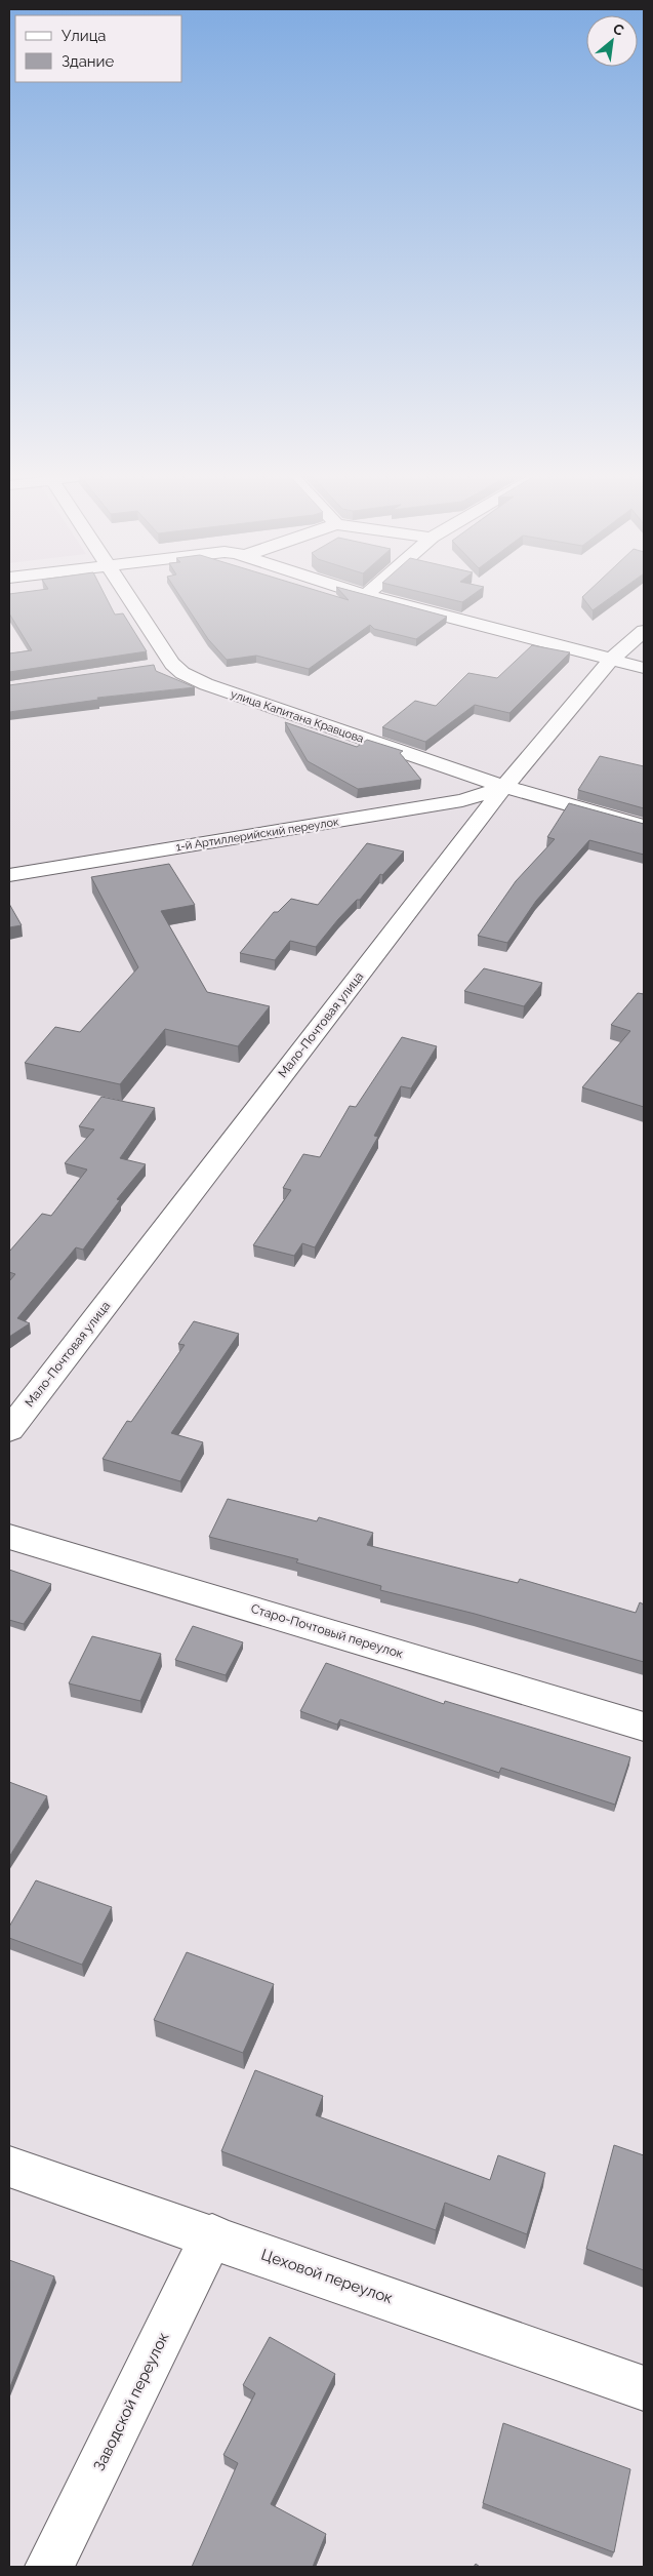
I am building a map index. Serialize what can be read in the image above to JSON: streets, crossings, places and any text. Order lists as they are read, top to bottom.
{
  "streets": {
    "street": [
      "улица Капитана Кравцова",
      "1-й Артиллерийский переулок",
      "Мало-Почтовая улица",
      "Старо-Почтовый переулок",
      "Цеховой переулок",
      "Заводской переулок"
    ]
  },
  "crossings": [
    ["улица Капитана Кравцова", "1-й Артиллерийский переулок"],
    ["улица Капитана Кравцова", "Мало-Почтовая улица"],
    ["1-й Артиллерийский переулок", "Мало-Почтовая улица"],
    ["Цеховой переулок", "Заводской переулок"]
  ],
  "legend": ["Улица", "Здание"],
  "north": "top right"
}
